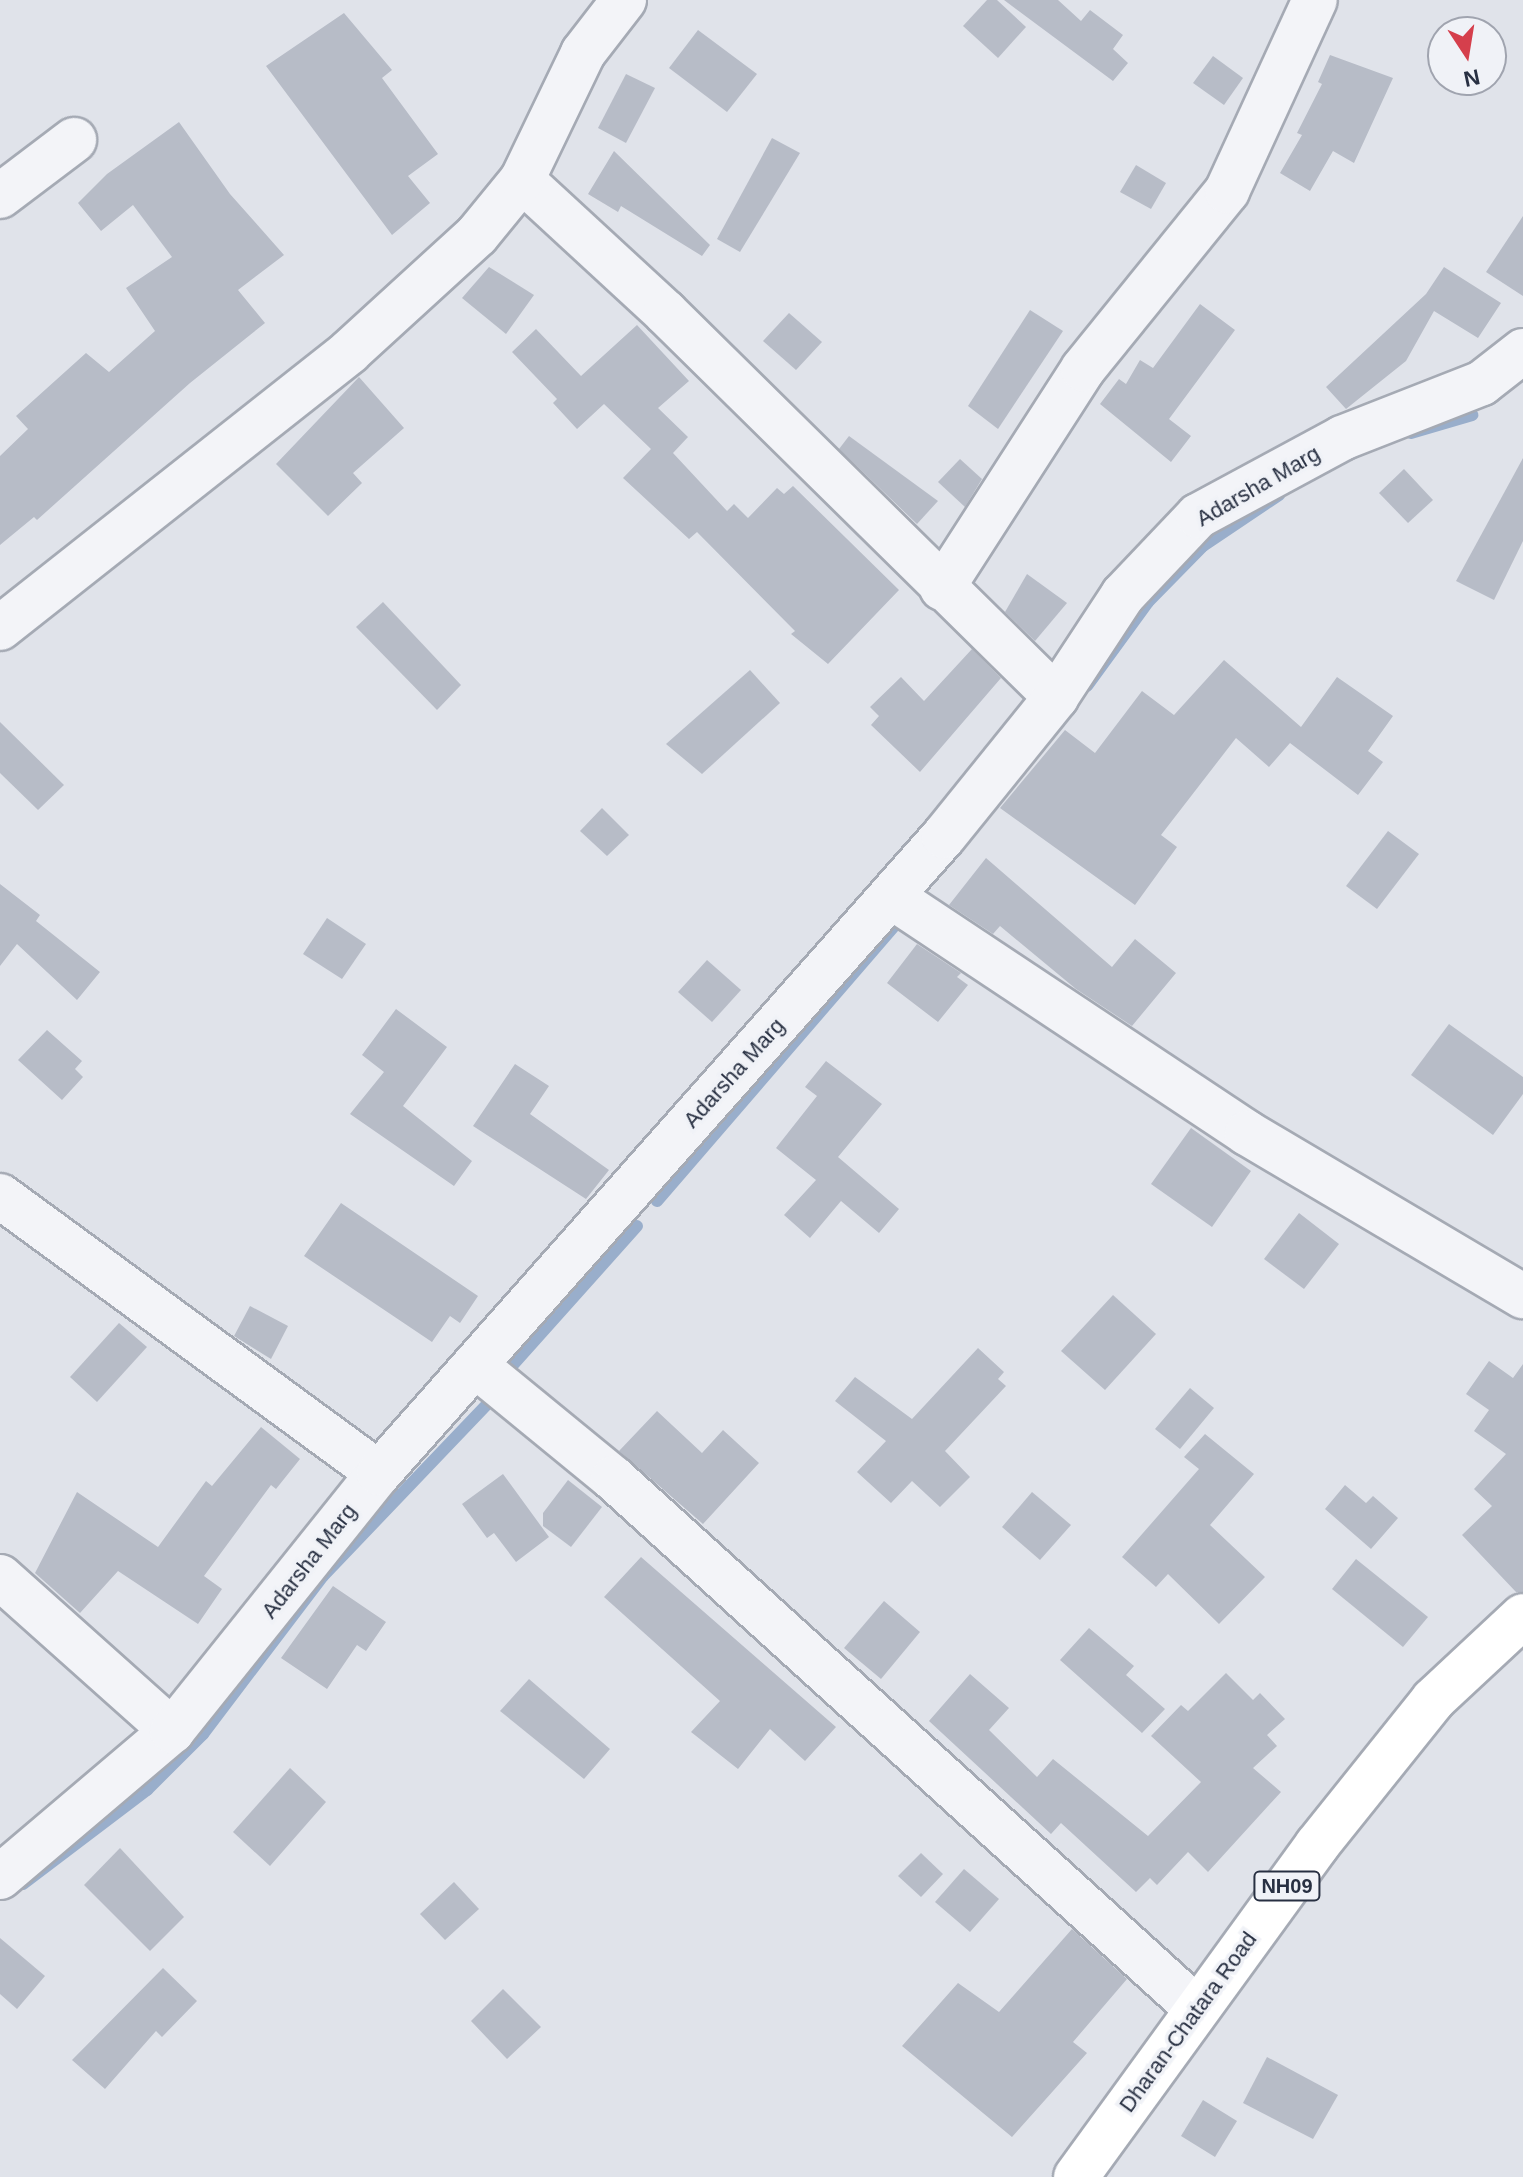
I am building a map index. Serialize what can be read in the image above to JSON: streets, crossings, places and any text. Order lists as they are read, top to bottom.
{
  "streets": {
    "main road": ["NH09", "Dharan-Chatara Road"],
    "street": ["Adarsha Marg"]
  },
  "north": "bottom"
}
